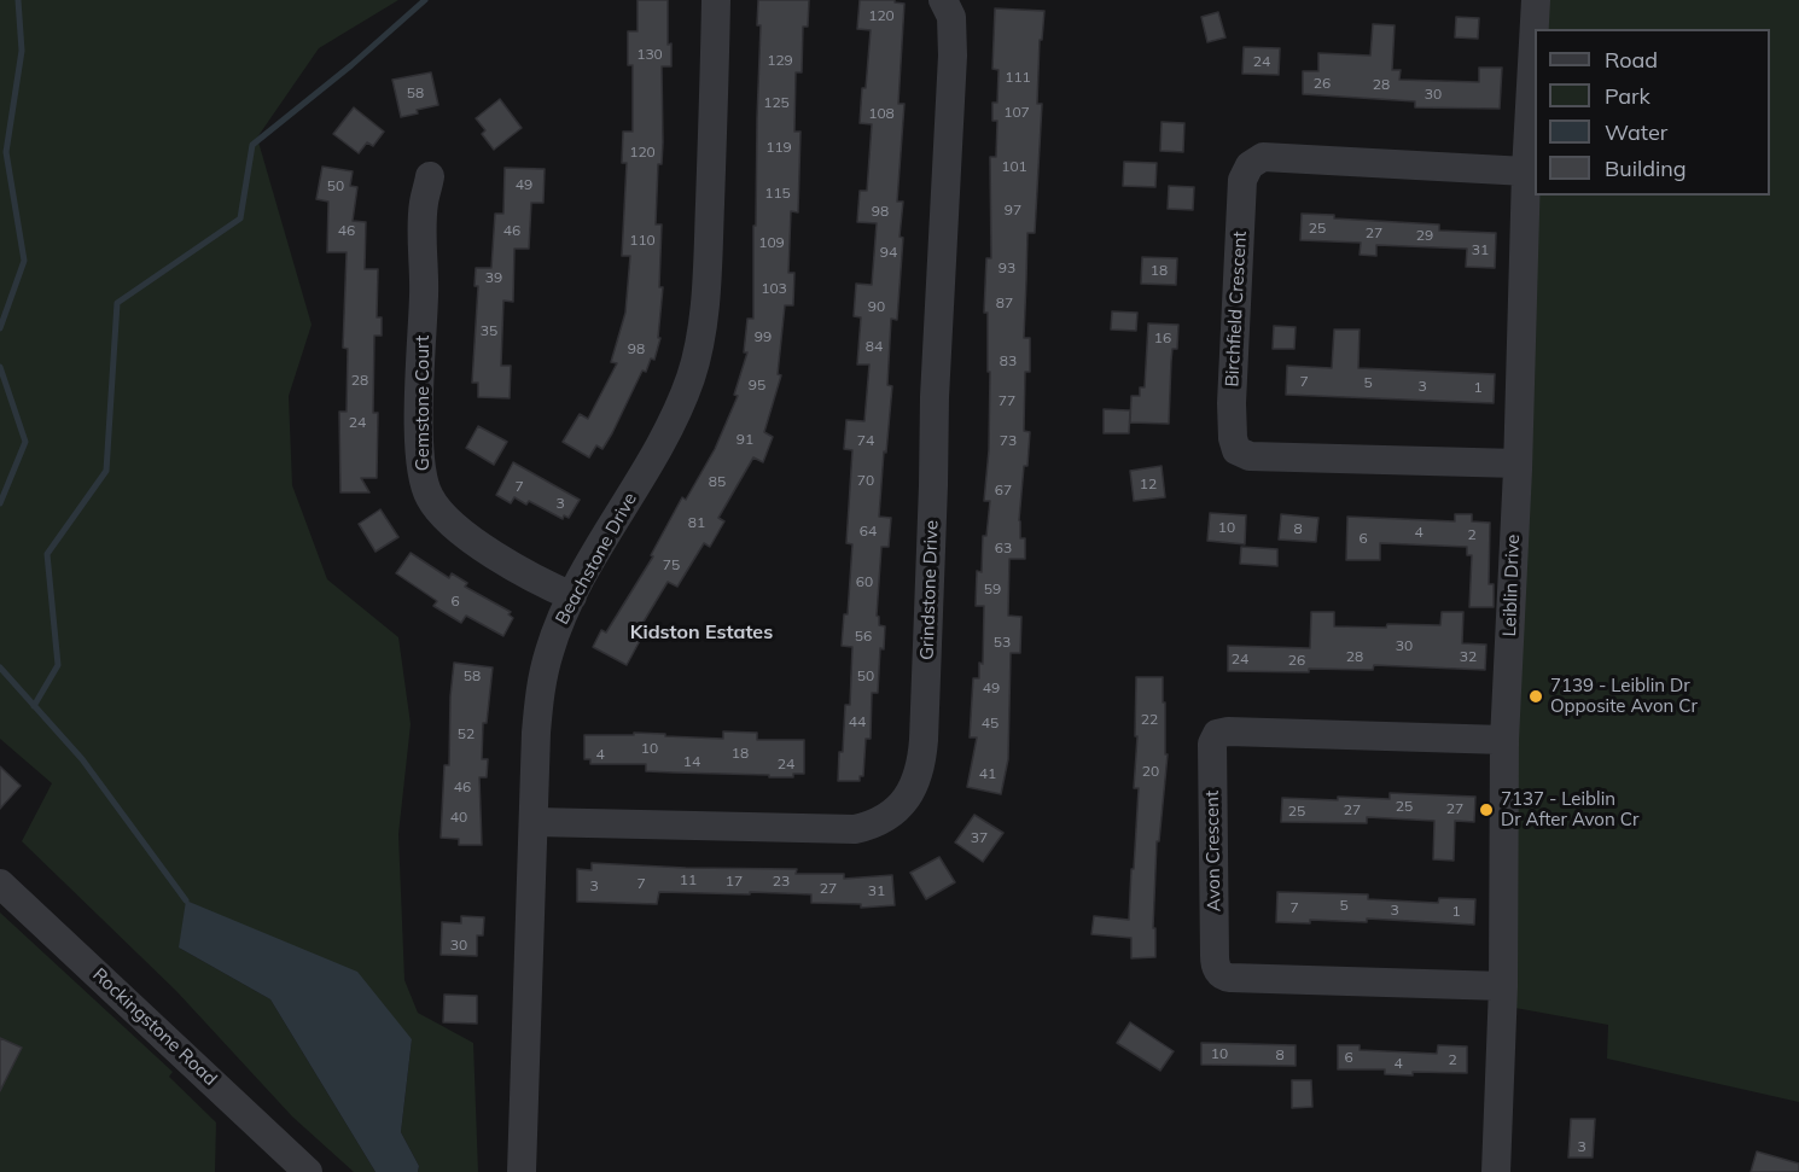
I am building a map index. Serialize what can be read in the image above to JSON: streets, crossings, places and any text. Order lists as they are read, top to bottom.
{
  "streets": {
    "street": [
      "Birchfield Crescent",
      "Gemstone Court",
      "Beachstone Drive",
      "Leiblin Drive",
      "Grindstone Drive",
      "Avon Crescent",
      "Rockingstone Road"
    ]
  },
  "crossings": [
    ["Birchfield Crescent", "Leiblin Drive"],
    ["Gemstone Court", "Beachstone Drive"],
    ["Beachstone Drive", "Grindstone Drive"],
    ["Leiblin Drive", "Avon Crescent"]
  ],
  "districts": ["Kidston Estates"],
  "places": ["7139 - Leiblin Dr Opposite Avon Cr", "7137 - Leiblin Dr After Avon Cr"],
  "house_numbers": [
    "120",
    "130",
    "129",
    "24",
    "111",
    "26",
    "28",
    "58",
    "30",
    "125",
    "107",
    "108",
    "119",
    "120",
    "101",
    "49",
    "50",
    "115",
    "97",
    "98",
    "25",
    "46",
    "46",
    "27",
    "29",
    "110",
    "109",
    "31",
    "94",
    "93",
    "18",
    "39",
    "103",
    "87",
    "90",
    "35",
    "99",
    "16",
    "84",
    "98",
    "83",
    "28",
    "7",
    "5",
    "95",
    "3",
    "1",
    "77",
    "24",
    "91",
    "74",
    "73",
    "70",
    "85",
    "12",
    "7",
    "67",
    "3",
    "81",
    "10",
    "8",
    "64",
    "4",
    "2",
    "6",
    "63",
    "75",
    "60",
    "59",
    "6",
    "56",
    "53",
    "30",
    "28",
    "32",
    "24",
    "26",
    "58",
    "50",
    "49",
    "22",
    "44",
    "45",
    "52",
    "10",
    "18",
    "4",
    "14",
    "24",
    "20",
    "41",
    "46",
    "25",
    "27",
    "27",
    "25",
    "40",
    "37",
    "11",
    "17",
    "23",
    "7",
    "3",
    "27",
    "31",
    "5",
    "7",
    "3",
    "1",
    "30",
    "10",
    "8",
    "6",
    "2",
    "4",
    "3"
  ],
  "legend": [
    "Road",
    "Park",
    "Water",
    "Building"
  ]
}
